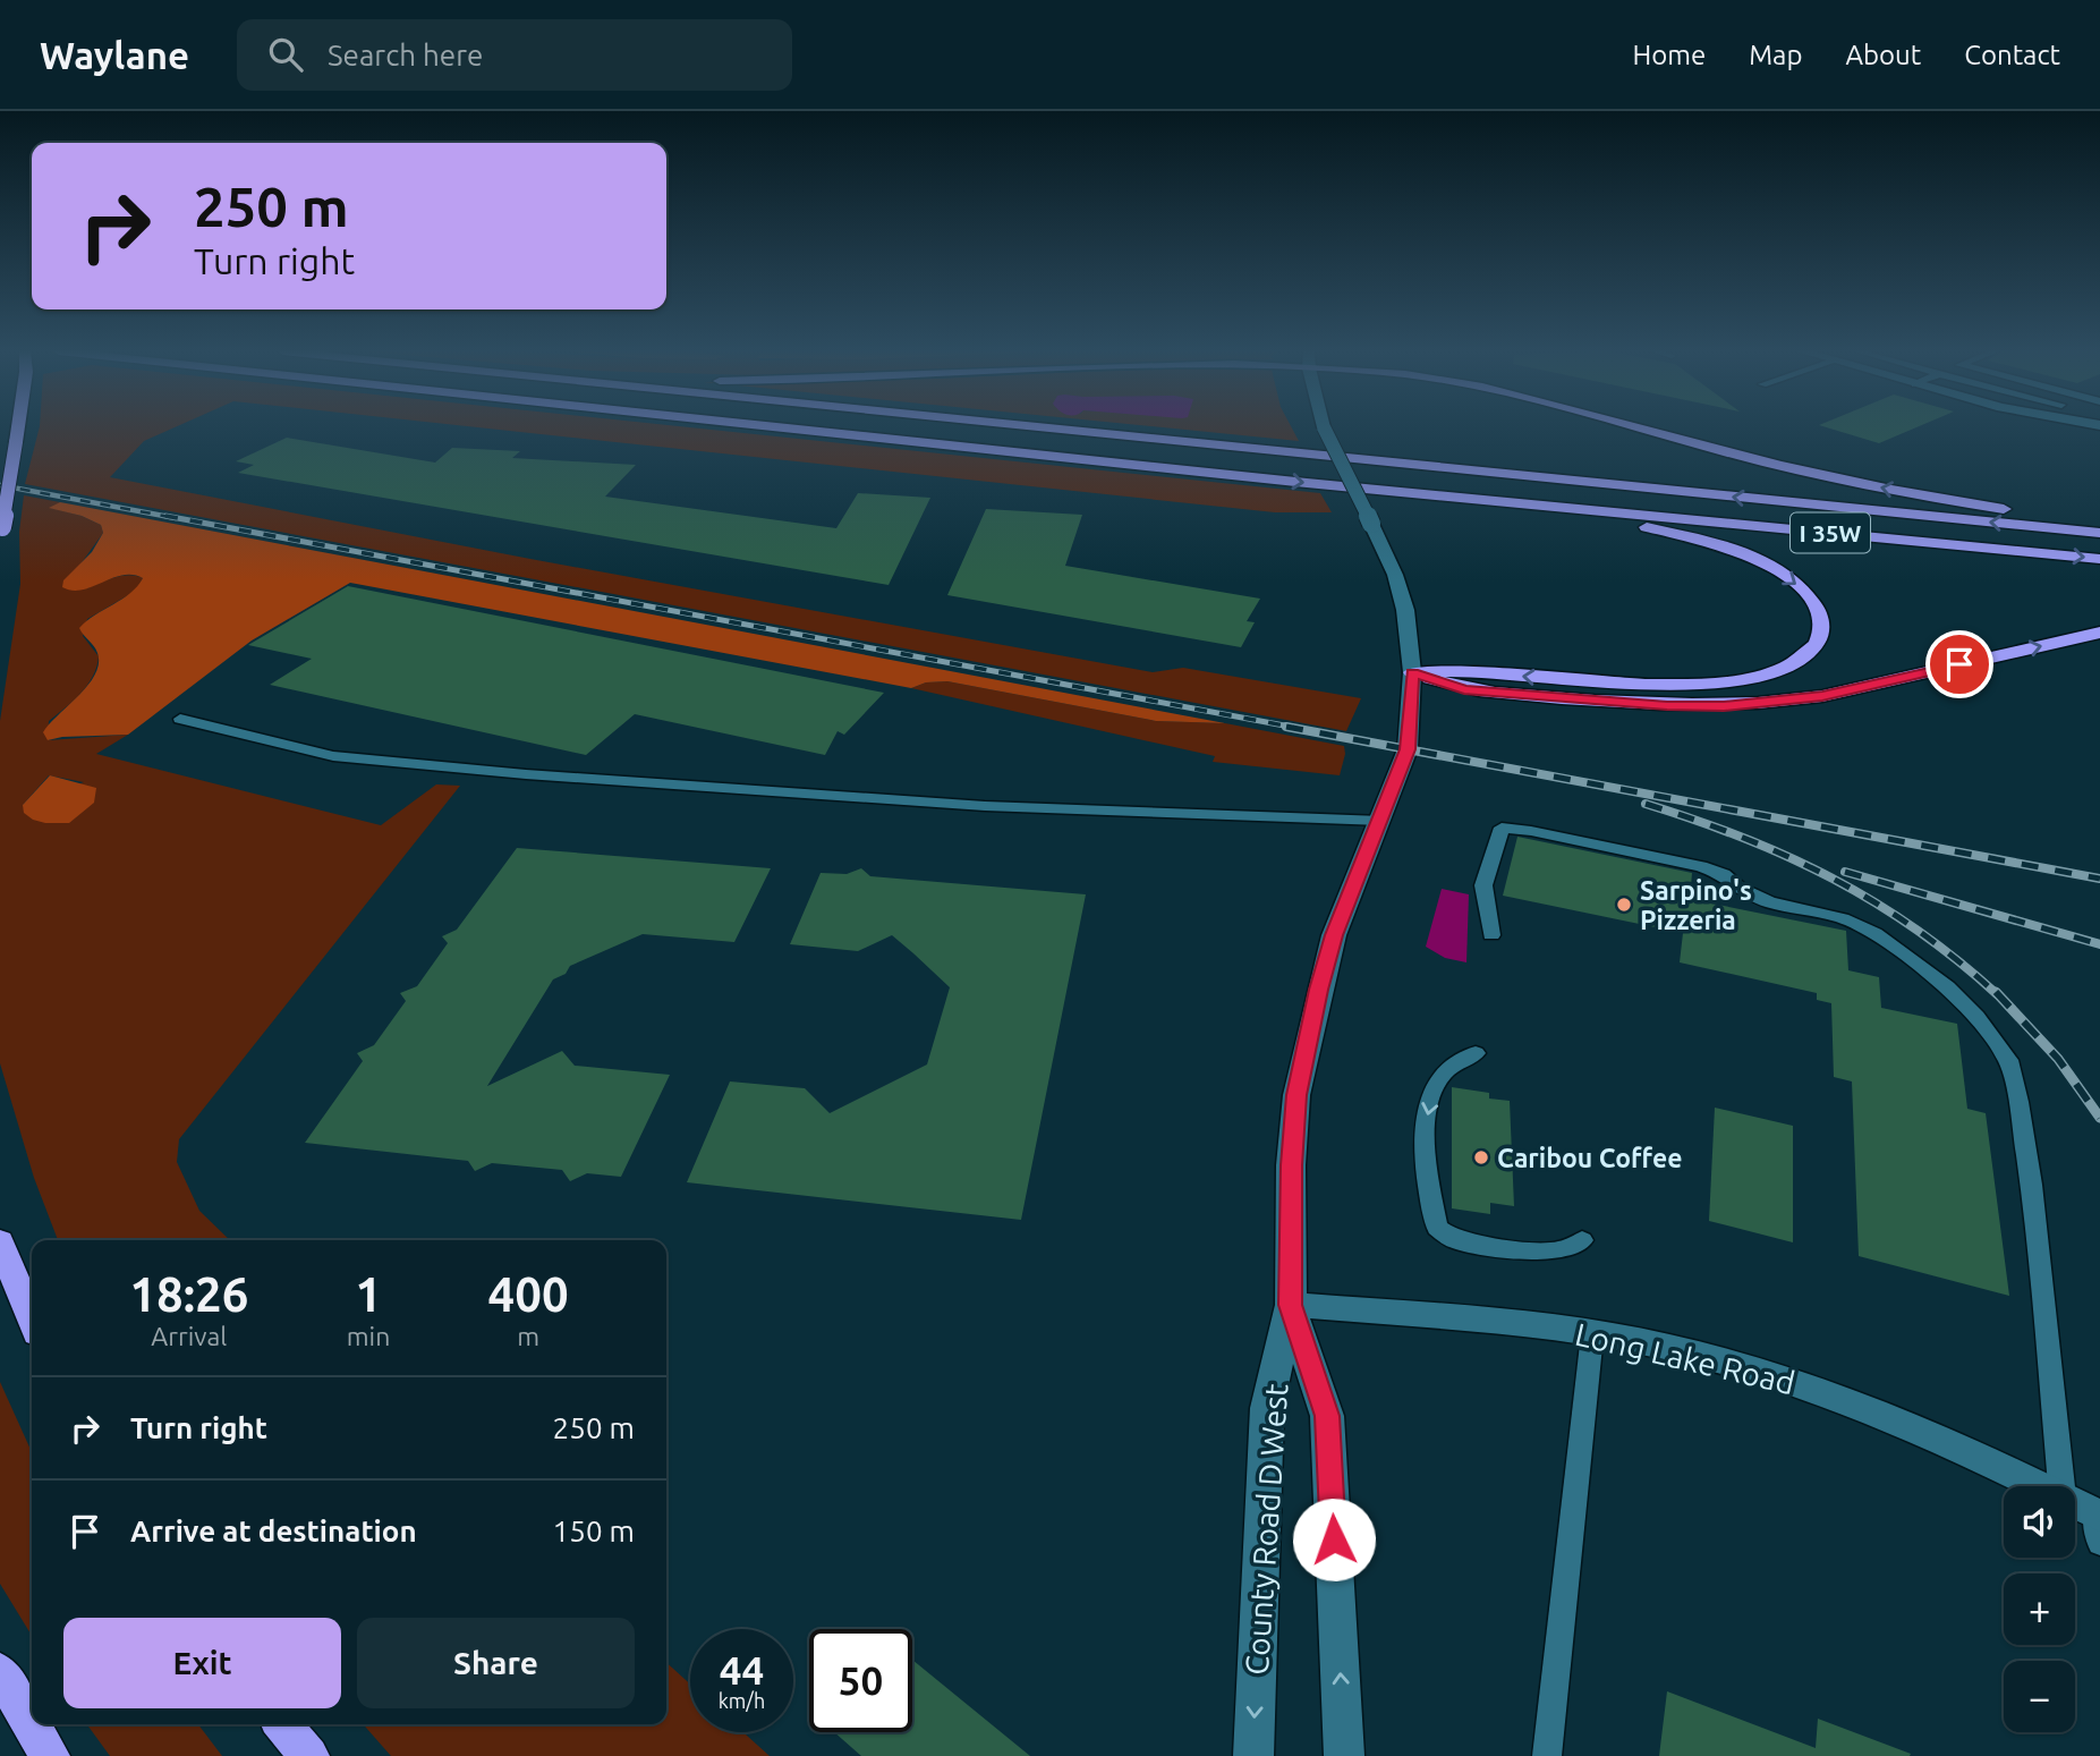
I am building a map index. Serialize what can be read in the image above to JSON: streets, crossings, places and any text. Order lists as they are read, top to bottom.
{
  "streets": {
    "highway": ["I 35W"],
    "main road": ["Long Lake Road", "County Road D West"]
  },
  "crossings": [
    ["Long Lake Road", "County Road D West"]
  ],
  "places": ["Sarpino's Pizzeria", "Caribou Coffee"],
  "page": {
    "header": "Waylane",
    "search": "Search here",
    "nav": [
      "Home",
      "Map",
      "About",
      "Contact"
    ],
    "turn": ["250 m", "Turn right"],
    "eta": [
      "18:26",
      "Arrival",
      "1",
      "min",
      "400",
      "m"
    ],
    "list": [
      {
        "name": "Turn right",
        "value": "250 m"
      },
      {
        "name": "Arrive at destination",
        "value": "150 m"
      }
    ],
    "map_buttons": ["+", "−"],
    "buttons": ["Exit", "Share"],
    "speed": "44 km/h",
    "limit": "50"
  }
}
